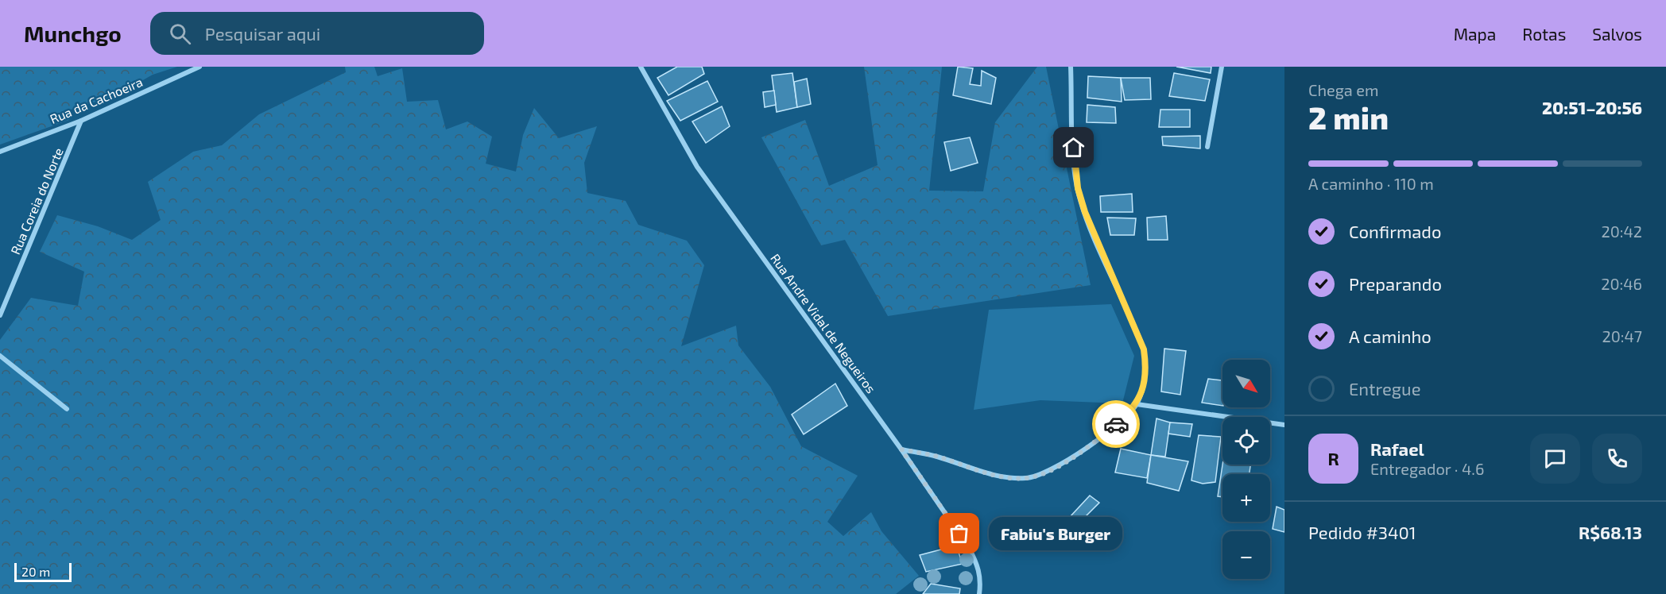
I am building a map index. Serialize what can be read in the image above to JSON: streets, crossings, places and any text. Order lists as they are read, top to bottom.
{
  "streets": {
    "street": ["Rua da Cachoeira", "Rua Coreia do Norte", "Rua Andre Vidal de Negueiros"]
  },
  "crossings": [
    ["Rua da Cachoeira", "Rua Coreia do Norte"]
  ],
  "places": ["Fabiu's Burger"],
  "scale_bar": "20 m",
  "north": "bottom right",
  "page": {
    "header": "Munchgo",
    "search": "Pesquisar aqui",
    "nav": ["Mapa", "Rotas", "Salvos"],
    "heading": ["2 min", "Chega em", "20:51–20:56"],
    "panel": [
      "Rafael",
      "Entregador · 4.6",
      "Pedido #3401",
      "R$68.13"
    ],
    "bar": "A caminho · 110 m",
    "list": [
      ["Confirmado", "20:42"],
      ["Preparando", "20:46"],
      ["A caminho", "20:47"],
      "Entregue"
    ],
    "map_buttons": ["+", "−"],
    "round": "R",
    "bubble": "Fabiu's Burger",
    "scale": "20 m"
  }
}
